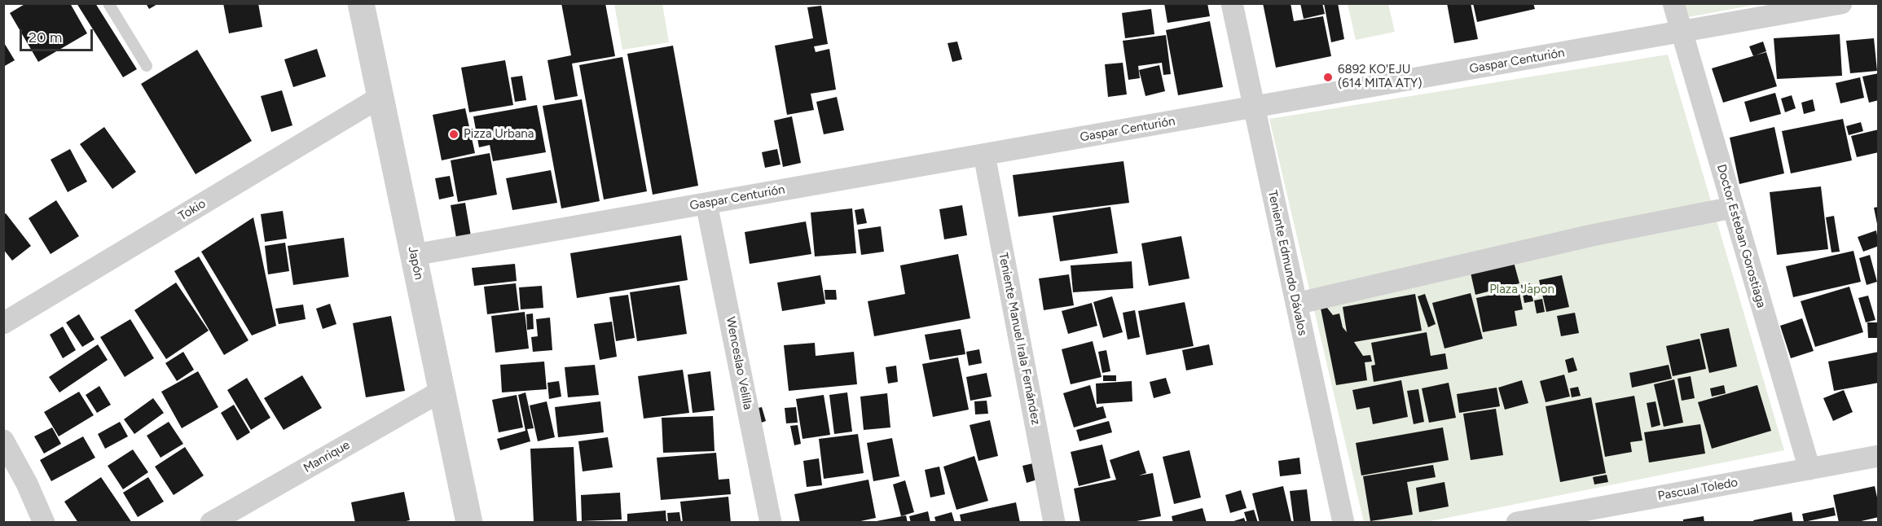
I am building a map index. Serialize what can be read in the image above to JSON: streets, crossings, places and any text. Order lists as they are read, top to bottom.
{
  "streets": {
    "street": [
      "Gaspar Centurión",
      "Tokio",
      "Doctor Esteban Gorostiaga",
      "Japón",
      "Teniente Edmundo Dávalos",
      "Teniente Manuel Irala Fernández",
      "Wenceslao Velilla",
      "Manrique",
      "Pascual Toledo"
    ]
  },
  "crossings": [
    ["Gaspar Centurión", "Doctor Esteban Gorostiaga"],
    ["Gaspar Centurión", "Japón"],
    ["Gaspar Centurión", "Teniente Edmundo Dávalos"],
    ["Gaspar Centurión", "Teniente Manuel Irala Fernández"],
    ["Gaspar Centurión", "Wenceslao Velilla"],
    ["Tokio", "Japón"],
    ["Doctor Esteban Gorostiaga", "Pascual Toledo"],
    ["Japón", "Manrique"]
  ],
  "parks": ["Plaza Japon"],
  "places": ["6892 KO'EJU (614 MITA ATY)", "Pizza Urbana"],
  "scale_bar": "20 m"
}
